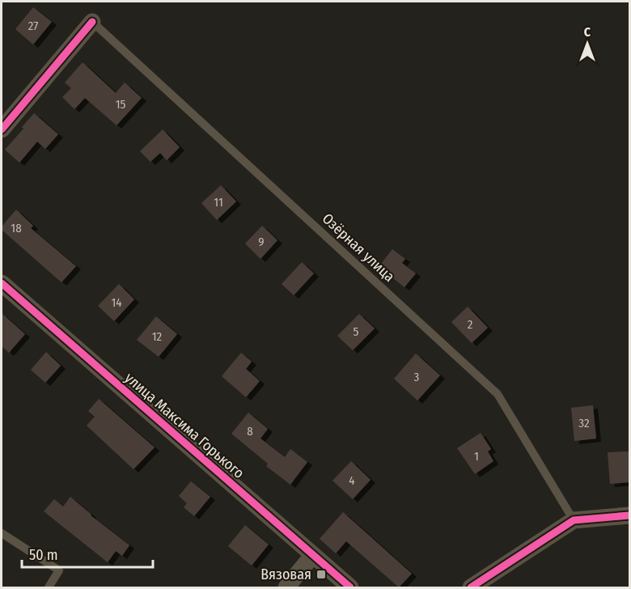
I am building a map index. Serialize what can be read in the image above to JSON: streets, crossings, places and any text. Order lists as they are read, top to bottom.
{
  "streets": {
    "street": ["улица Максима Горького"],
    "lane": ["Озёрная улица"]
  },
  "places": {
    "transit": ["Вязовая"]
  },
  "house_numbers": [
    "27",
    "15",
    "11",
    "18",
    "9",
    "14",
    "2",
    "5",
    "12",
    "3",
    "32",
    "8",
    "1",
    "4"
  ],
  "scale_bar": "50 m",
  "north": "top"
}
